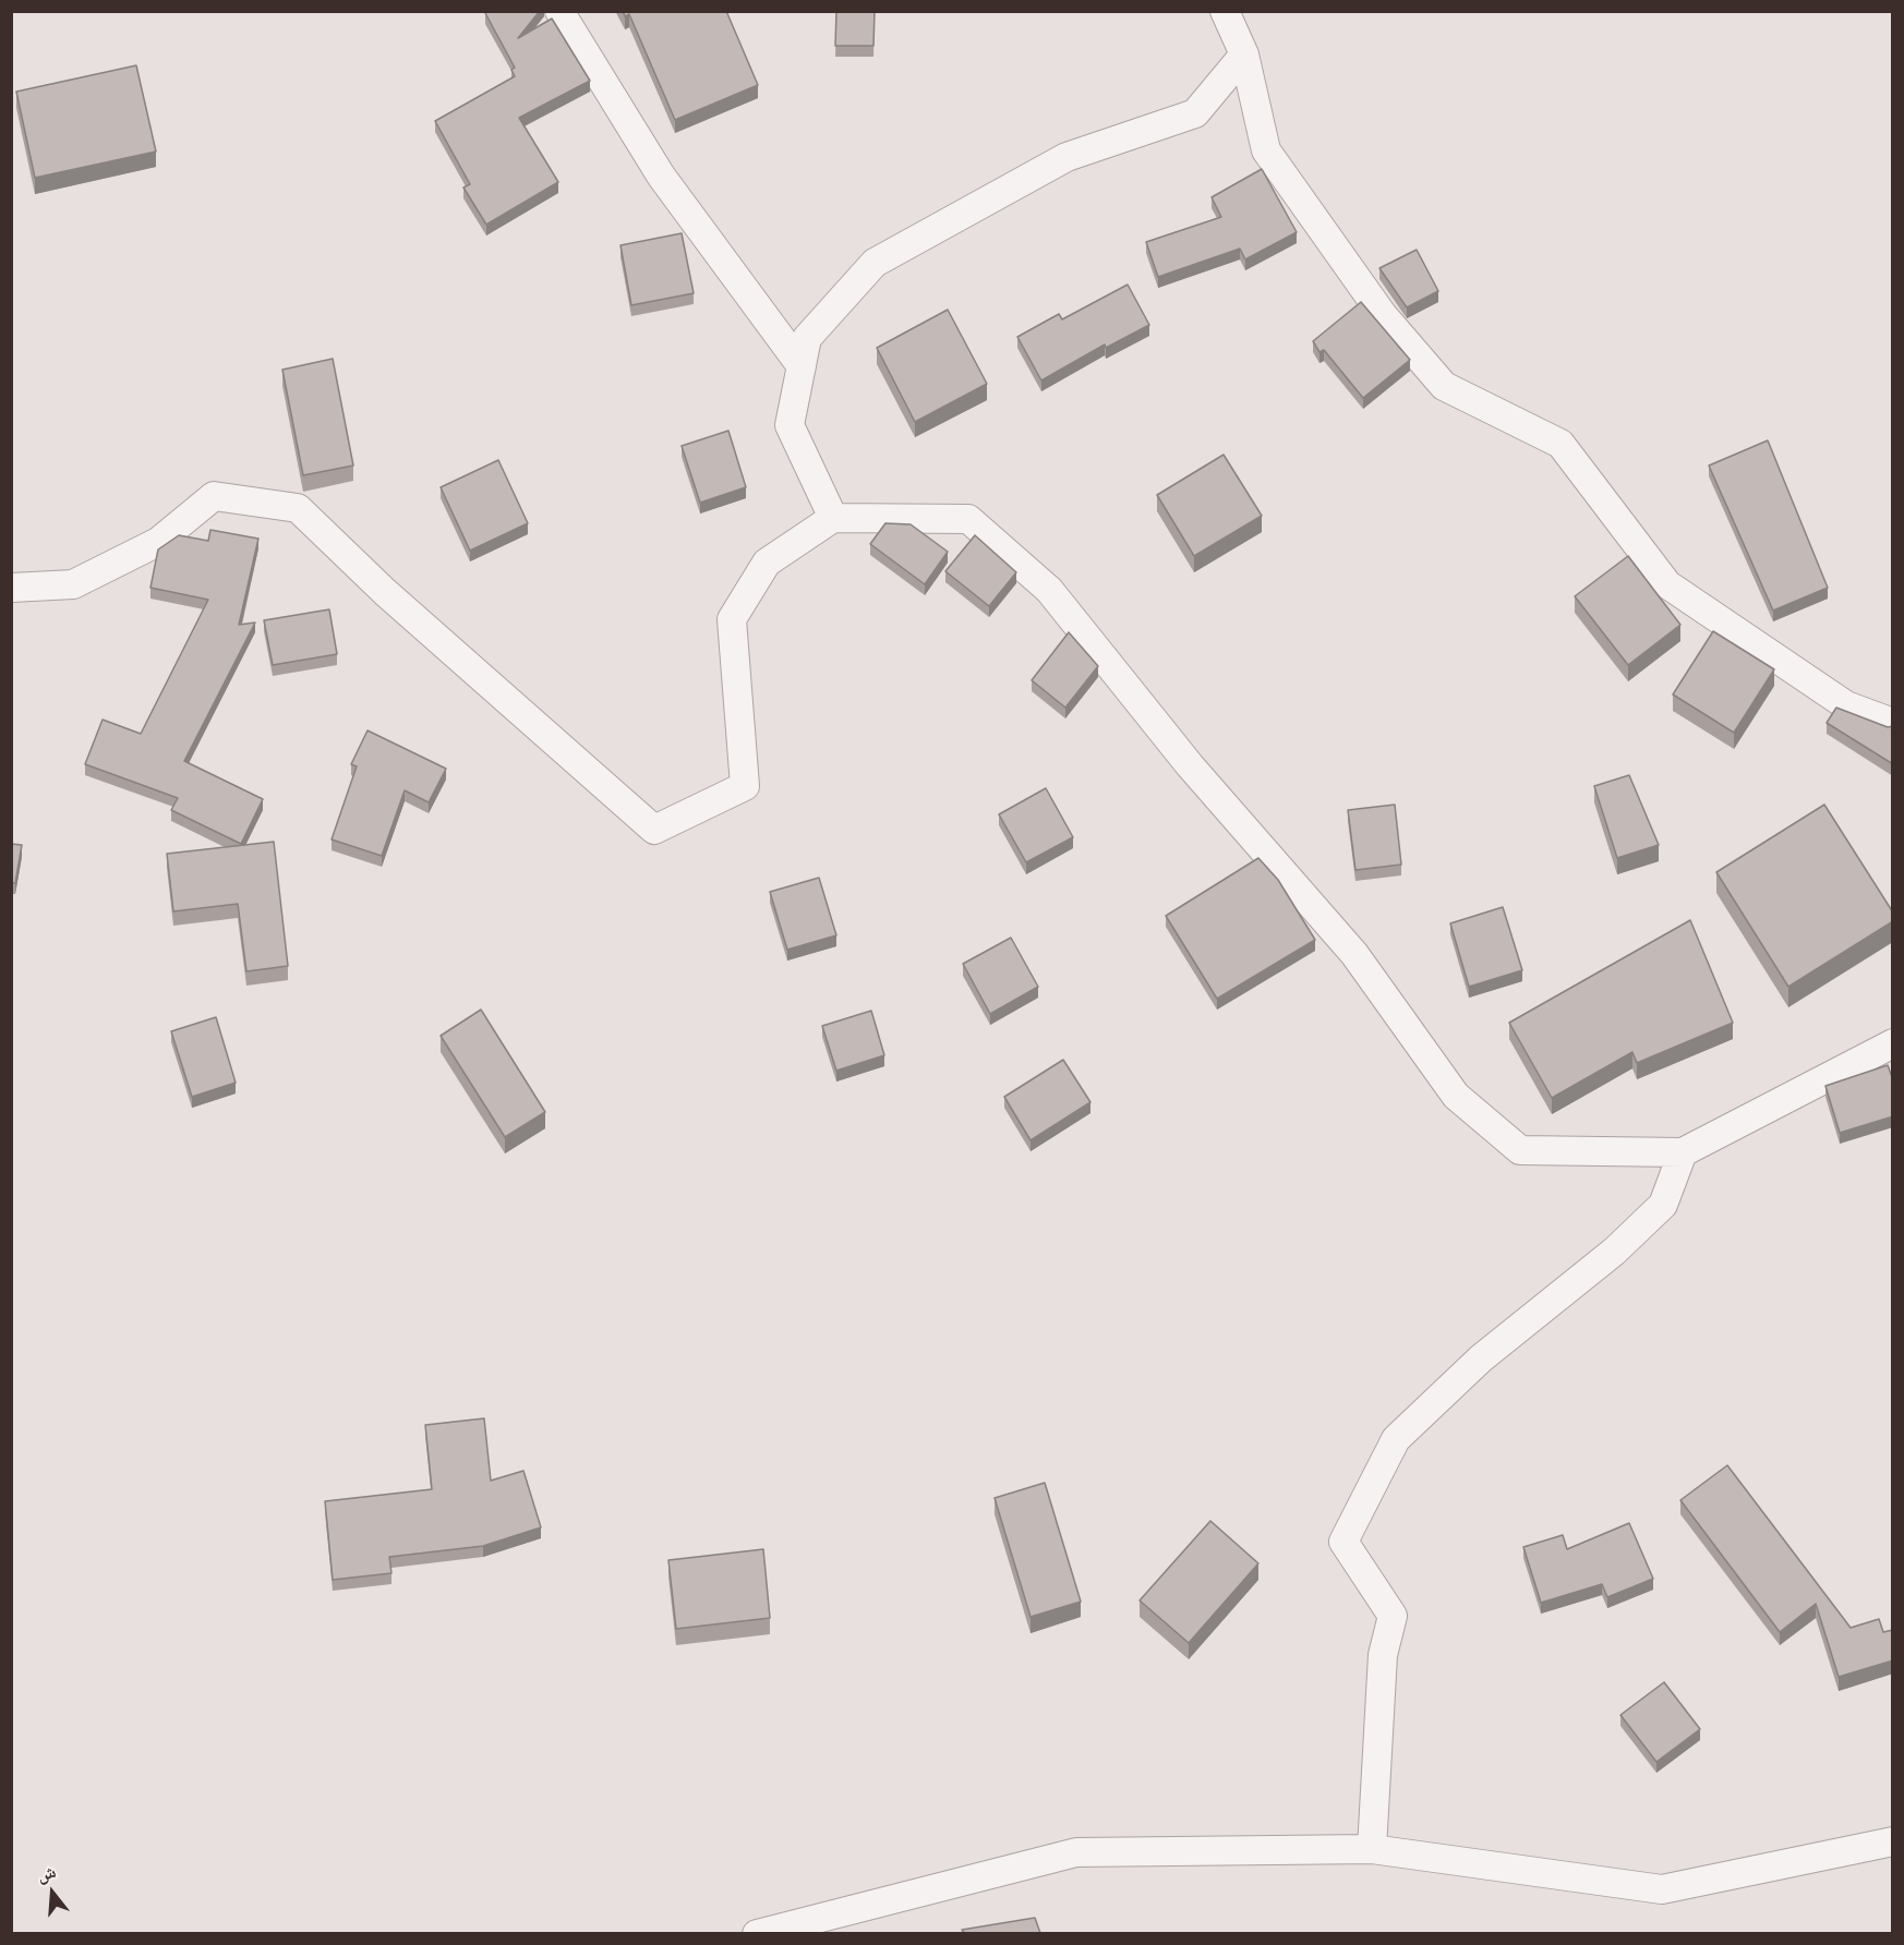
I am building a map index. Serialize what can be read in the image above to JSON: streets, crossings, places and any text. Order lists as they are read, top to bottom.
{
  "north": "top"
}
